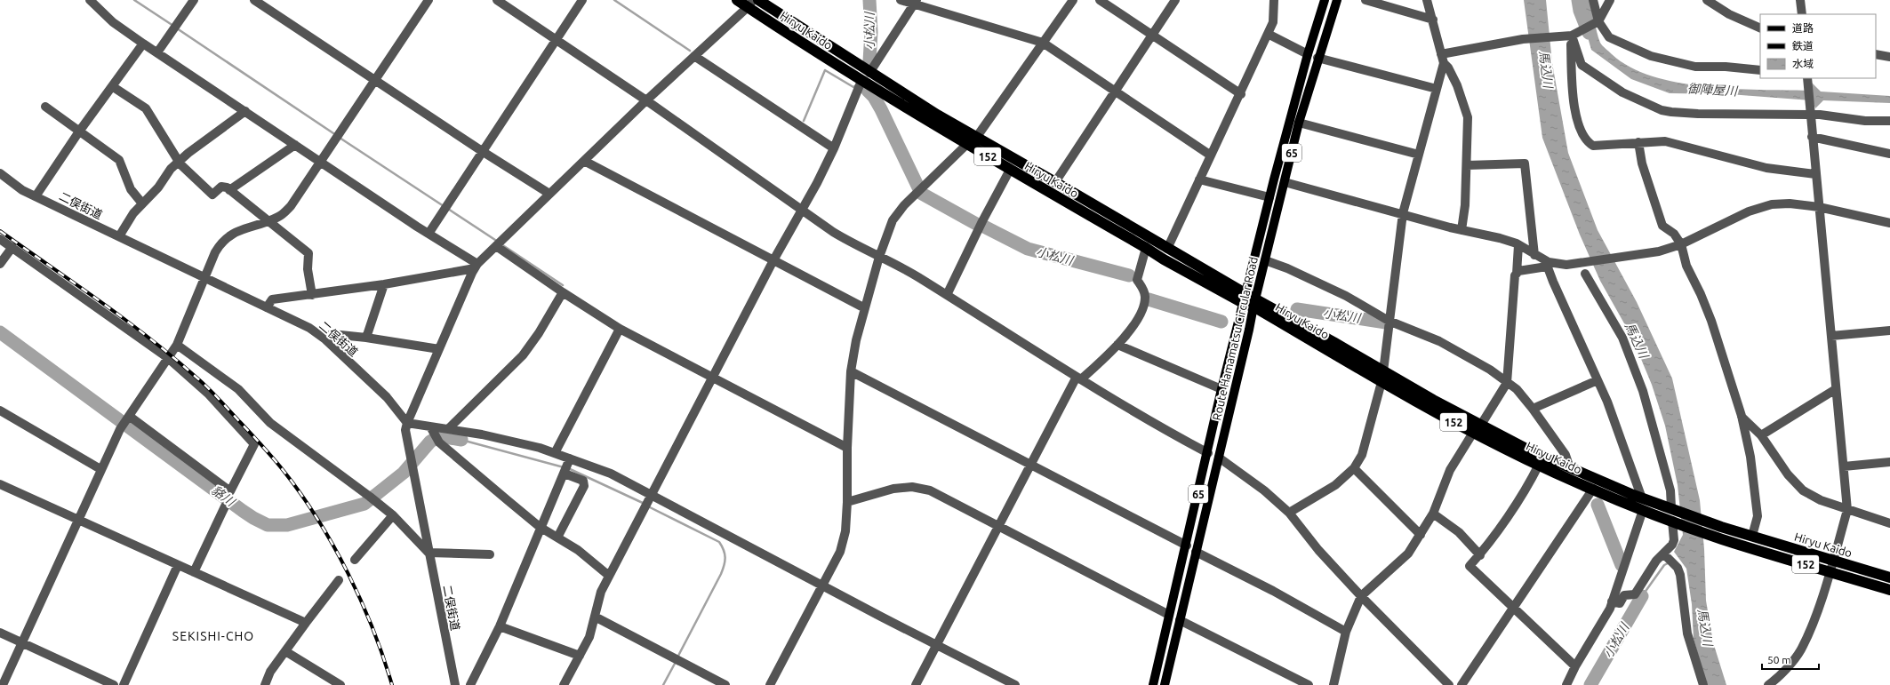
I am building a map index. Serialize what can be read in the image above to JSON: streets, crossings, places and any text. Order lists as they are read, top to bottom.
{
  "streets": {
    "highway": ["Hiryu Kaido", "152"],
    "main road": ["65", "Route Hamamatsu Circular Road"],
    "street": ["二俣街道"]
  },
  "crossings": [
    ["Hiryu Kaido", "Route Hamamatsu Circular Road"]
  ],
  "districts": ["SEKISHI-CHO"],
  "water": [
    "小松川",
    "馬込川",
    "御陣屋川",
    "貉川"
  ],
  "legend": ["道路", "鉄道", "水域"],
  "scale_bar": "50 m"
}
